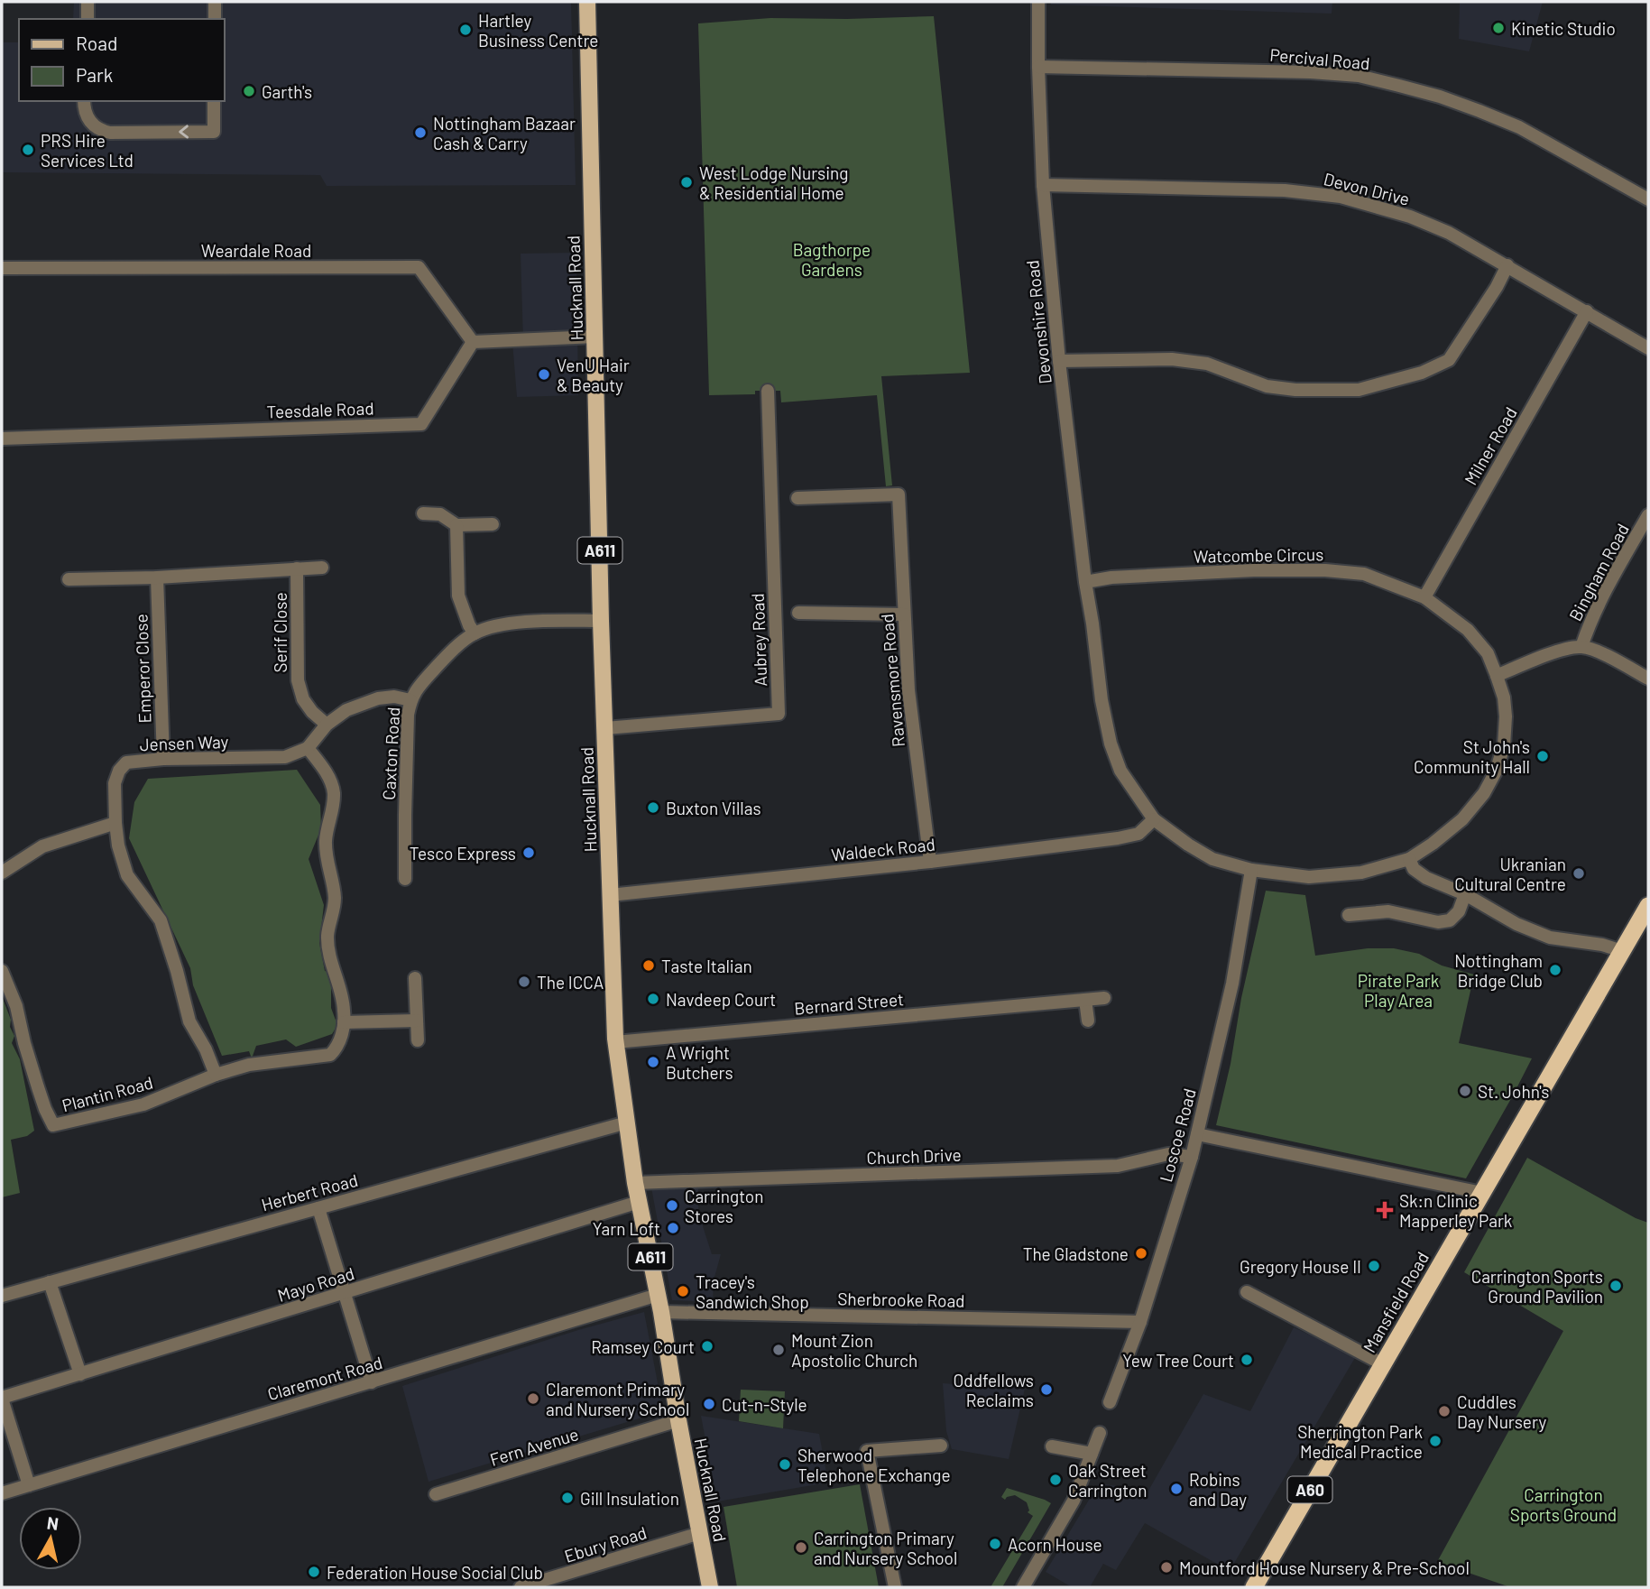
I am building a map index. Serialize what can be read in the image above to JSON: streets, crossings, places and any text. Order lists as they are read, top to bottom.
{
  "streets": {
    "highway": ["Mansfield Road", "A60"],
    "main road": ["Hucknall Road", "A611"],
    "street": [
      "Percival Road",
      "Devon Drive",
      "Weardale Road",
      "Devonshire Road",
      "Teesdale Road",
      "Milner Road",
      "Watcombe Circus",
      "Bingham Road",
      "Serif Close",
      "Aubrey Road",
      "Emperor Close",
      "Ravensmore Road",
      "Jensen Way",
      "Caxton Road",
      "Waldeck Road",
      "Bernard Street",
      "Plantin Road",
      "Loscoe Road",
      "Church Drive",
      "Herbert Road",
      "Mayo Road",
      "Sherbrooke Road",
      "Claremont Road",
      "Fern Avenue",
      "Ebury Road"
    ]
  },
  "crossings": [
    ["Percival Road", "Devonshire Road"],
    ["Devon Drive", "Devonshire Road"],
    ["Devon Drive", "Milner Road"],
    ["Weardale Road", "Teesdale Road"],
    ["Hucknall Road", "Aubrey Road"],
    ["Hucknall Road", "Caxton Road"],
    ["Hucknall Road", "Waldeck Road"],
    ["Hucknall Road", "Bernard Street"],
    ["Hucknall Road", "Church Drive"],
    ["Hucknall Road", "Herbert Road"],
    ["Hucknall Road", "Mayo Road"],
    ["Hucknall Road", "Sherbrooke Road"],
    ["Hucknall Road", "Claremont Road"],
    ["Hucknall Road", "Fern Avenue"],
    ["Hucknall Road", "Ebury Road"],
    ["Devonshire Road", "Watcombe Circus"],
    ["Milner Road", "Watcombe Circus"],
    ["Watcombe Circus", "Waldeck Road"],
    ["Watcombe Circus", "Loscoe Road"],
    ["Serif Close", "Emperor Close"],
    ["Emperor Close", "Jensen Way"],
    ["Ravensmore Road", "Waldeck Road"],
    ["Jensen Way", "Plantin Road"],
    ["Loscoe Road", "Church Drive"],
    ["Loscoe Road", "Sherbrooke Road"]
  ],
  "parks": ["Bagthorpe Gardens", "Pirate Park Play Area", "Carrington Sports Ground"],
  "places": {
    "other": [
      "Kinetic Studio",
      "Hartley Business Centre",
      "Garth's",
      "Nottingham Bazaar Cash & Carry",
      "PRS Hire Services Ltd",
      "West Lodge Nursing & Residential Home",
      "VenU Hair & Beauty",
      "St John's Community Hall",
      "Buxton Villas",
      "Tesco Express",
      "Ukranian Cultural Centre",
      "Taste Italian",
      "Nottingham Bridge Club",
      "The ICCA",
      "Navdeep Court",
      "A Wright Butchers",
      "St. John's",
      "Carrington Stores",
      "Yarn Loft",
      "The Gladstone",
      "Gregory House II",
      "Carrington Sports Ground Pavilion",
      "Tracey's Sandwich Shop",
      "Ramsey Court",
      "Mount Zion Apostolic Church",
      "Yew Tree Court",
      "Oddfellows Reclaims",
      "Claremont Primary and Nursery School",
      "Cut-n-Style",
      "Cuddles Day Nursery",
      "Sherrington Park Medical Practice",
      "Sherwood Telephone Exchange",
      "Oak Street Carrington",
      "Robins and Day",
      "Gill Insulation",
      "Acorn House",
      "Carrington Primary and Nursery School",
      "Mountford House Nursery & Pre-School",
      "Federation House Social Club"
    ],
    "health": ["Sk:n Clinic Mapperley Park"]
  },
  "legend": ["Road", "Park"],
  "north": "top"
}
